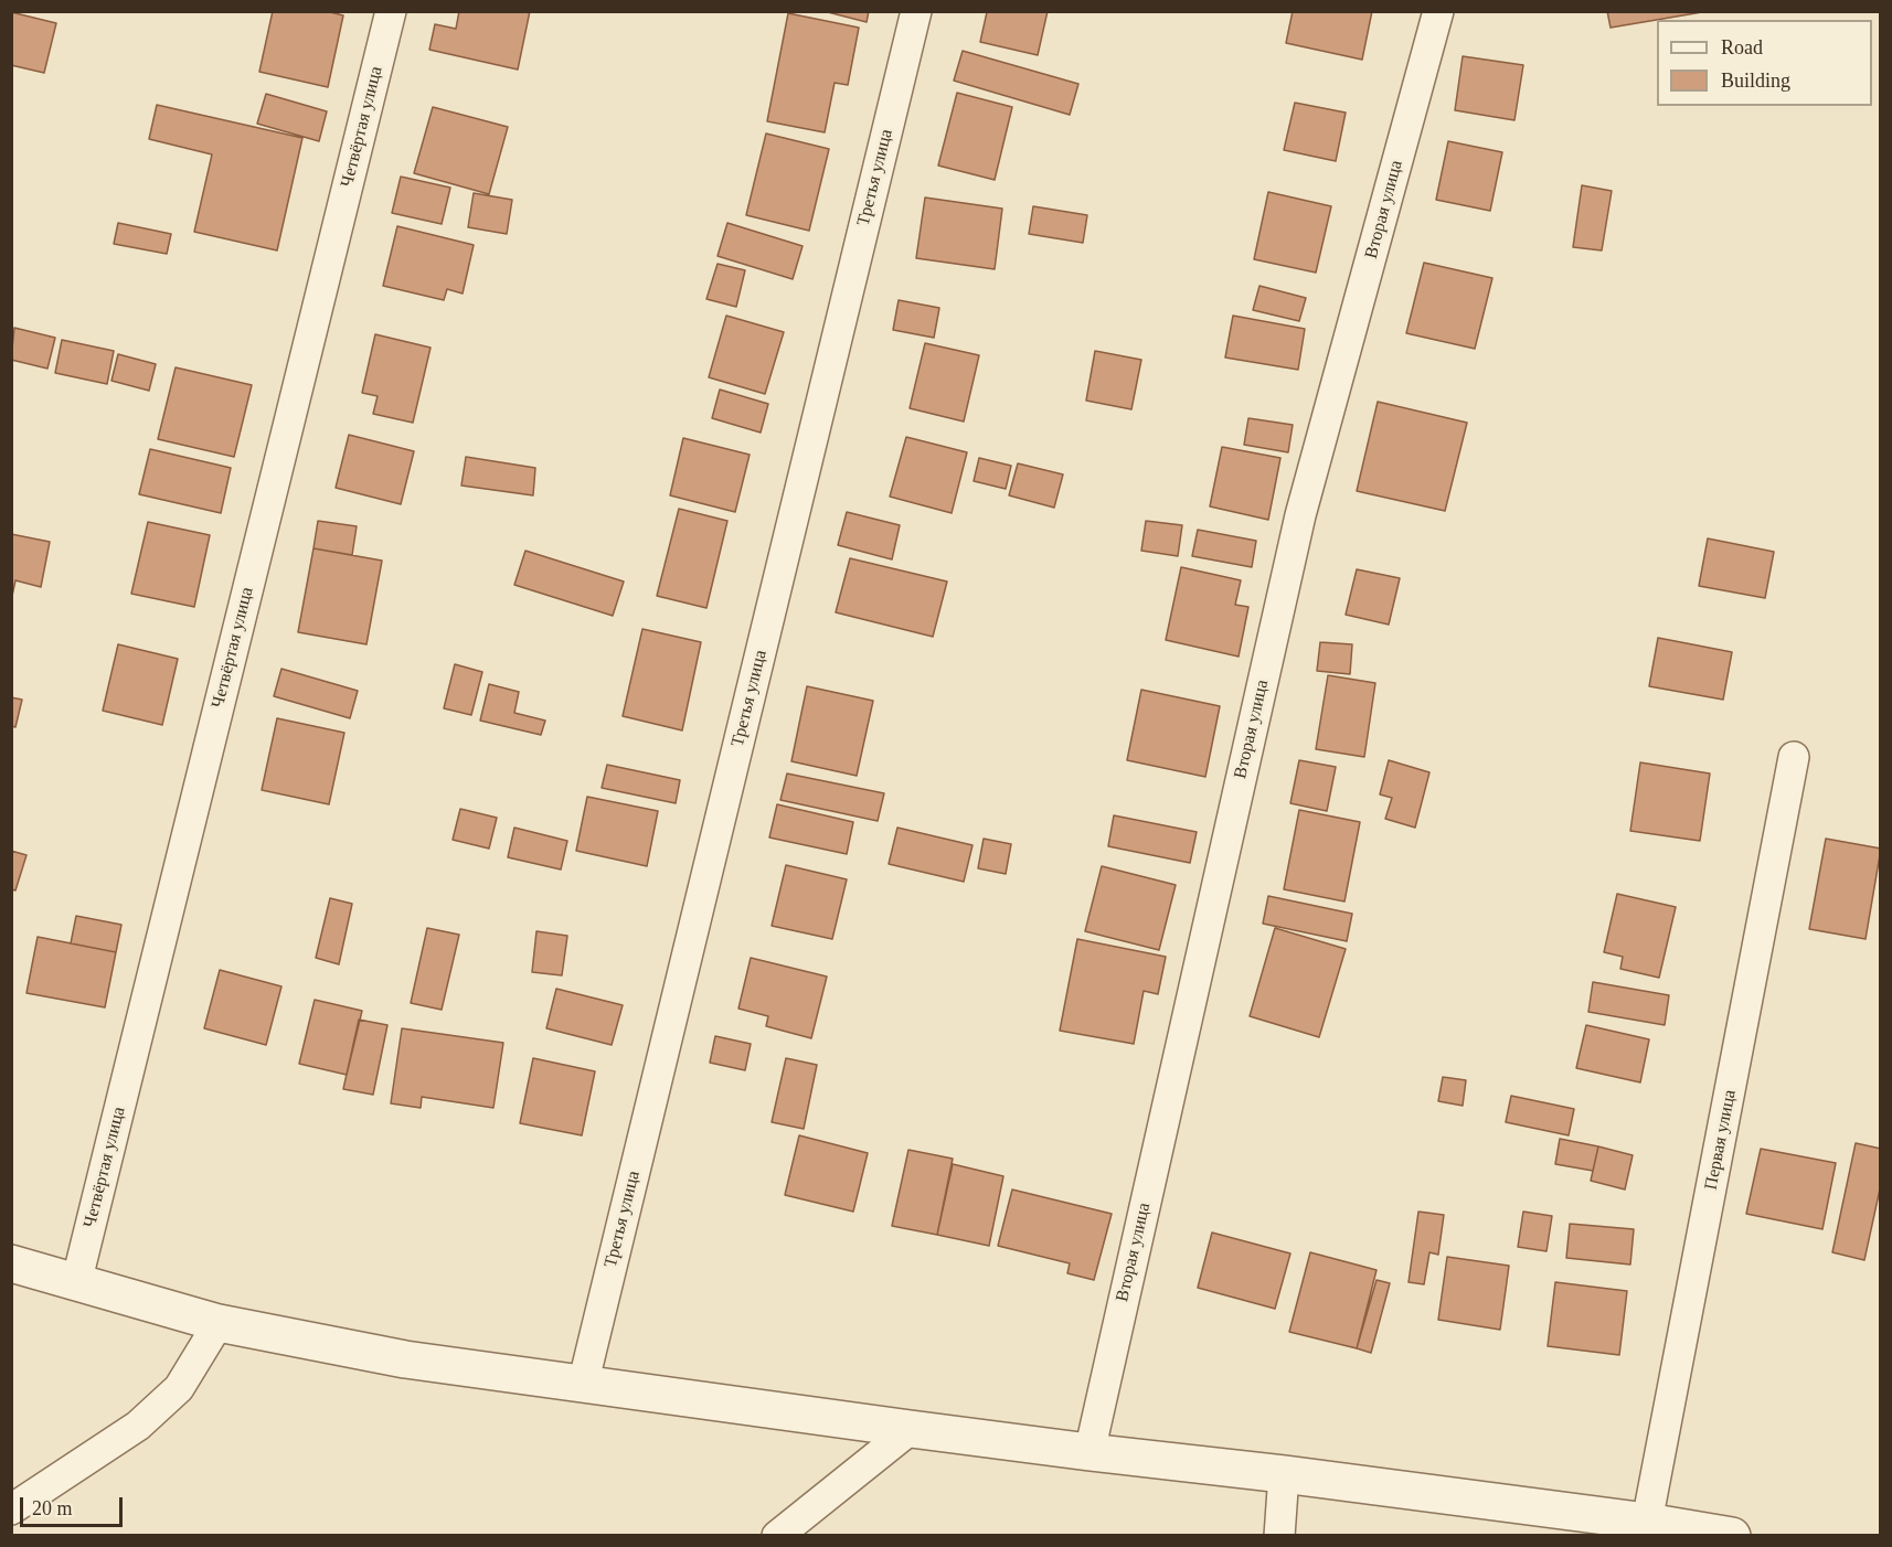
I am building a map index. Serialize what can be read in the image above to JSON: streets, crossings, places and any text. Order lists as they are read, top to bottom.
{
  "streets": {
    "street": [
      "Четвёртая улица",
      "Третья улица",
      "Вторая улица",
      "Первая улица"
    ]
  },
  "legend": ["Road", "Building"],
  "scale_bar": "20 m"
}
